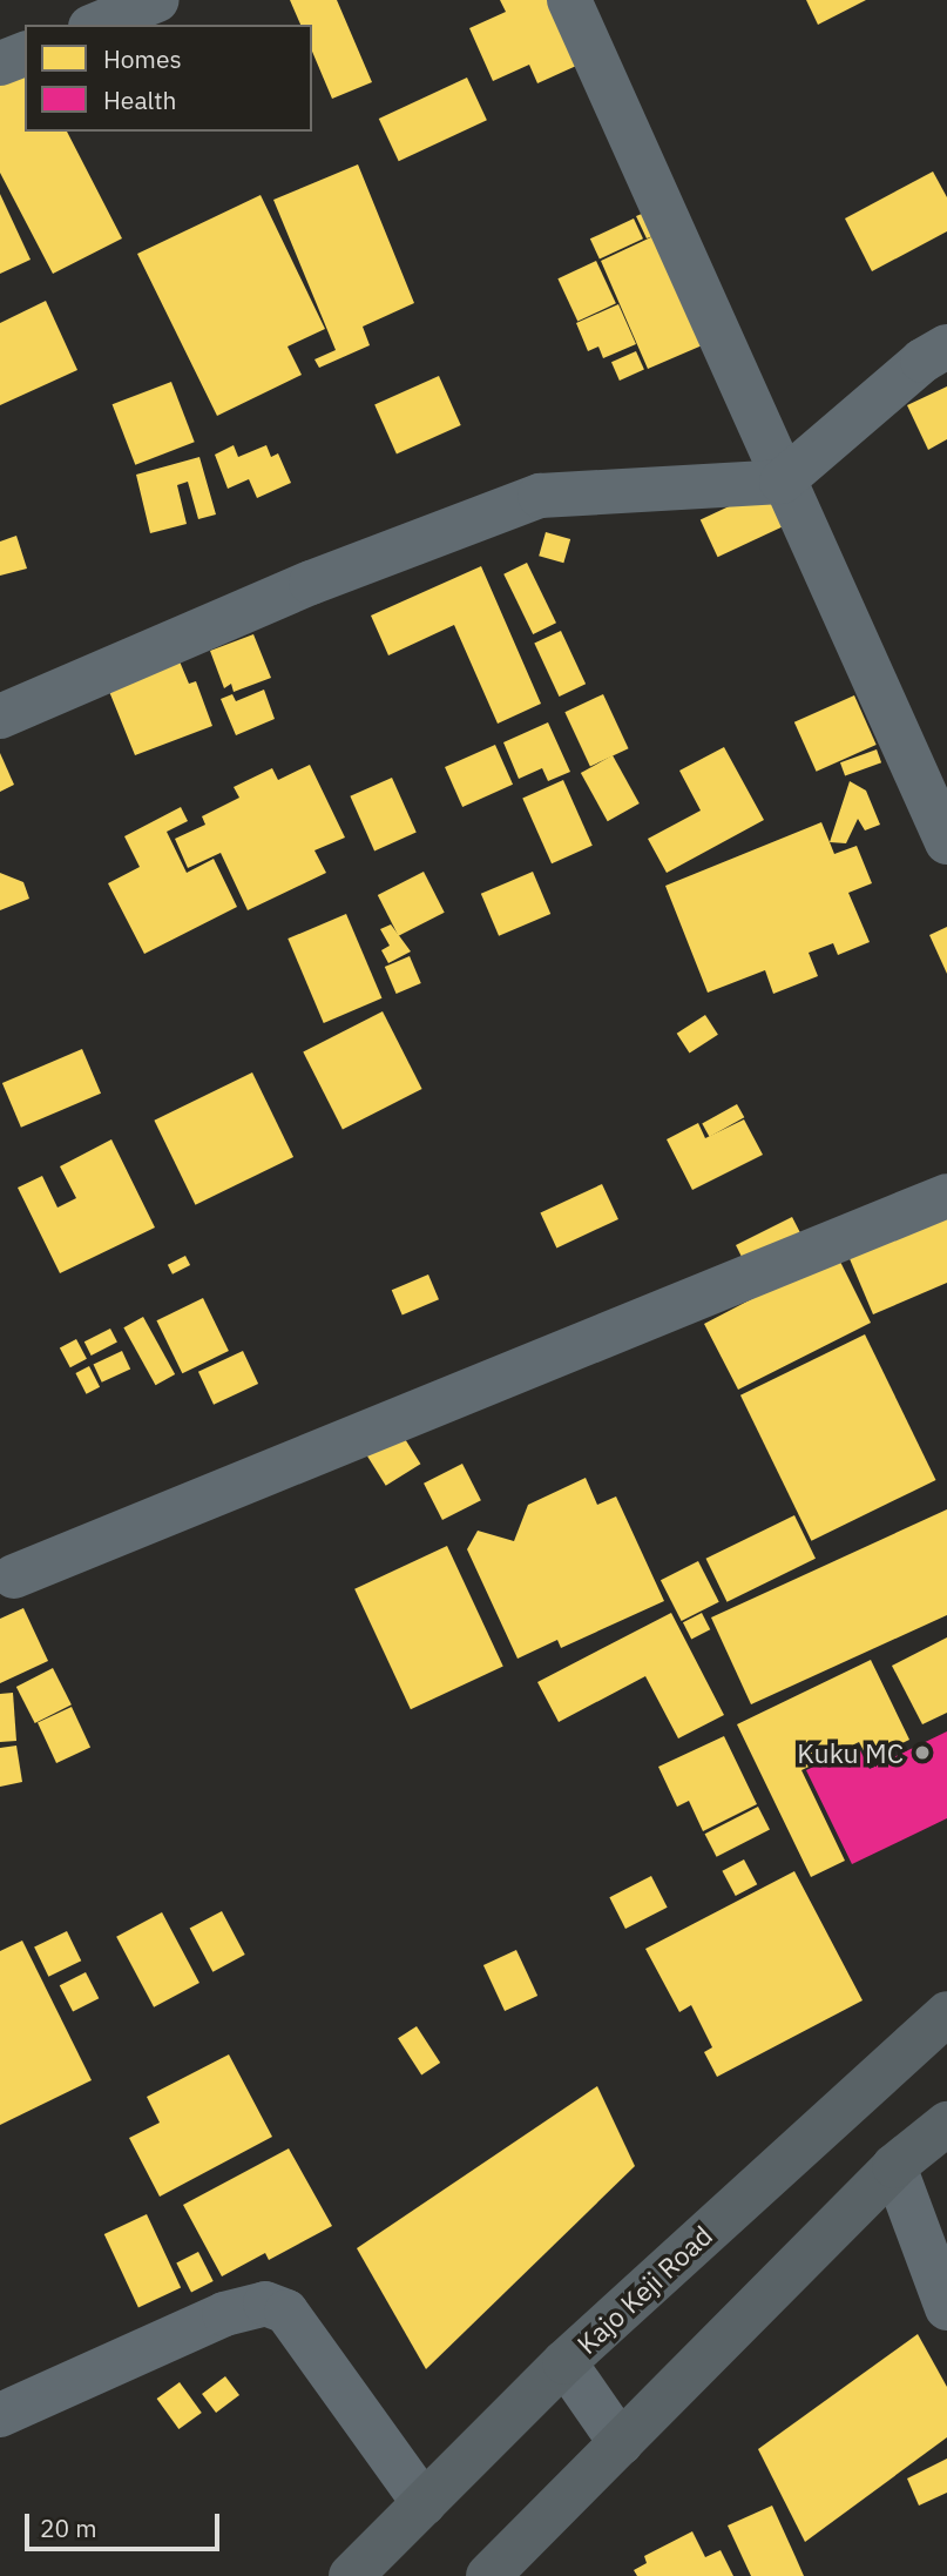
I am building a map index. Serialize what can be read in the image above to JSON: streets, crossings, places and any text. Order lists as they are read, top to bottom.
{
  "streets": {
    "main road": ["Kajo Keji Road"]
  },
  "places": ["Kuku MC"],
  "legend": ["Homes", "Health"],
  "scale_bar": "20 m"
}
